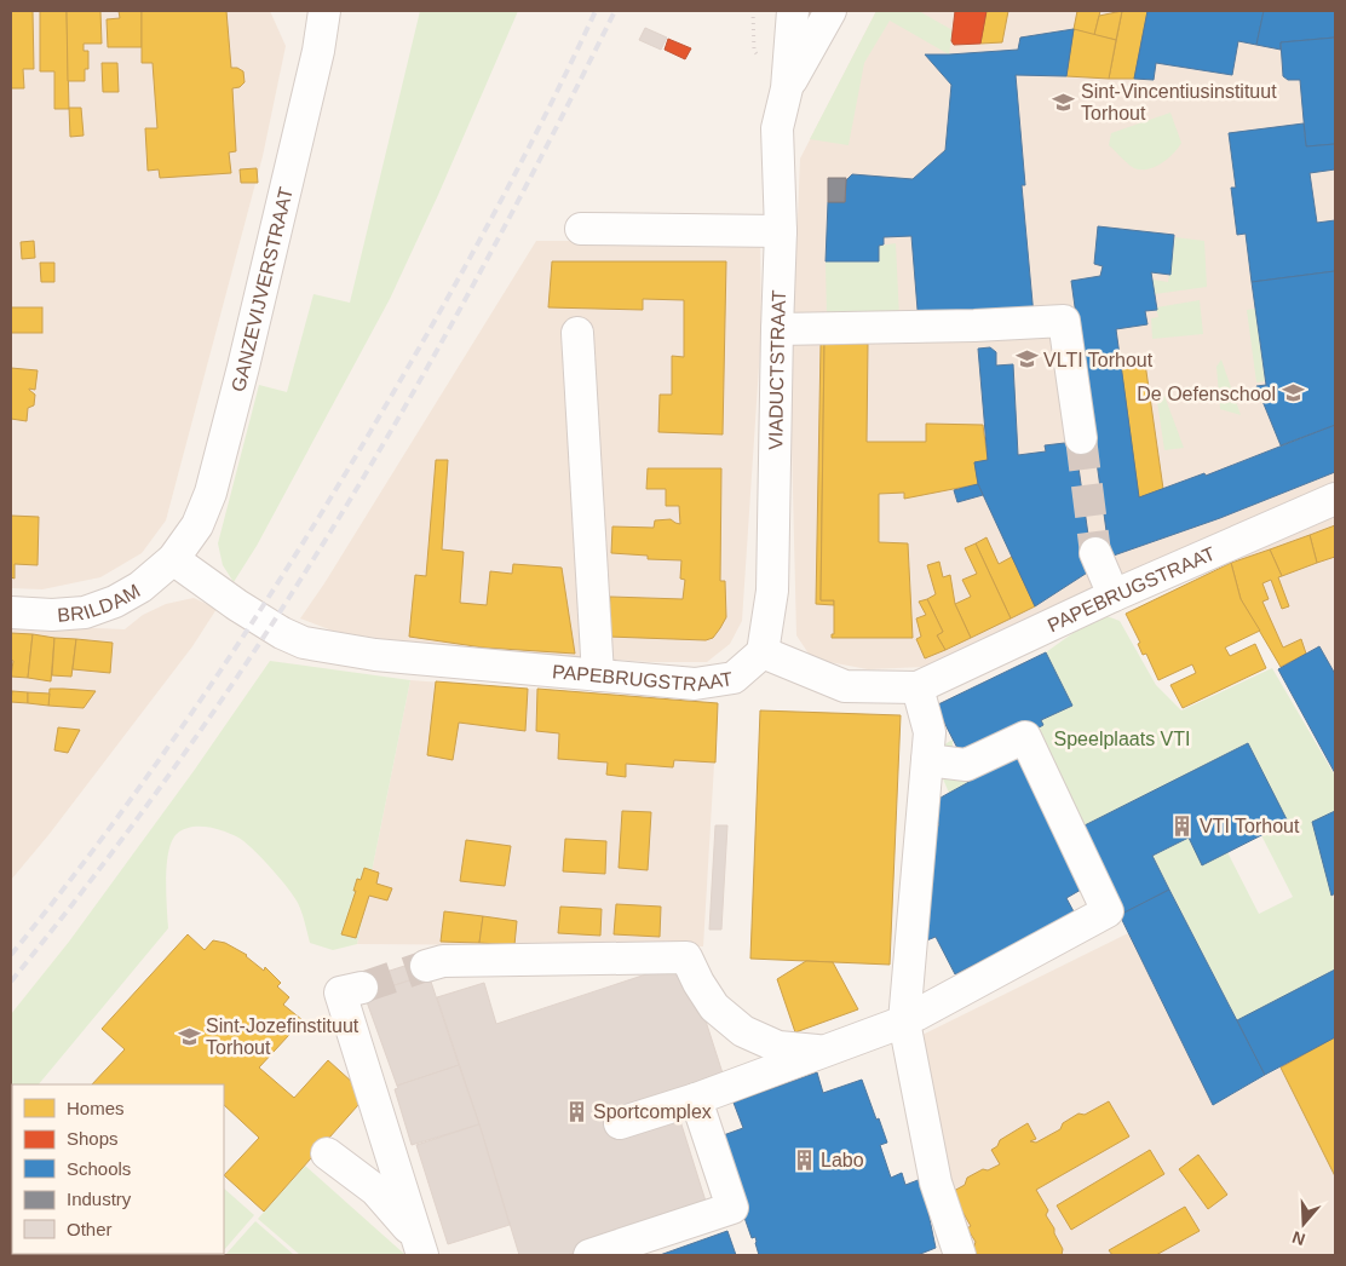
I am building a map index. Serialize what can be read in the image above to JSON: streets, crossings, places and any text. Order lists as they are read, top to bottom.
{
  "streets": {
    "street": [
      "GANZEVIJVERSTRAAT",
      "VIADUCTSTRAAT",
      "PAPEBRUGSTRAAT",
      "BRILDAM"
    ]
  },
  "crossings": [
    ["GANZEVIJVERSTRAAT", "PAPEBRUGSTRAAT"],
    ["GANZEVIJVERSTRAAT", "BRILDAM"],
    ["VIADUCTSTRAAT", "PAPEBRUGSTRAAT"],
    ["PAPEBRUGSTRAAT", "BRILDAM"]
  ],
  "parks": ["Speelplaats VTI"],
  "places": {
    "school or university": [
      "Sint-Vincentiusinstituut Torhout",
      "VLTI Torhout",
      "De Oefenschool",
      "Sint-Jozefinstituut Torhout"
    ],
    "building": ["VTI Torhout", "Sportcomplex", "Labo"]
  },
  "legend": [
    "Homes",
    "Shops",
    "Schools",
    "Industry",
    "Other"
  ],
  "north": "bottom"
}
